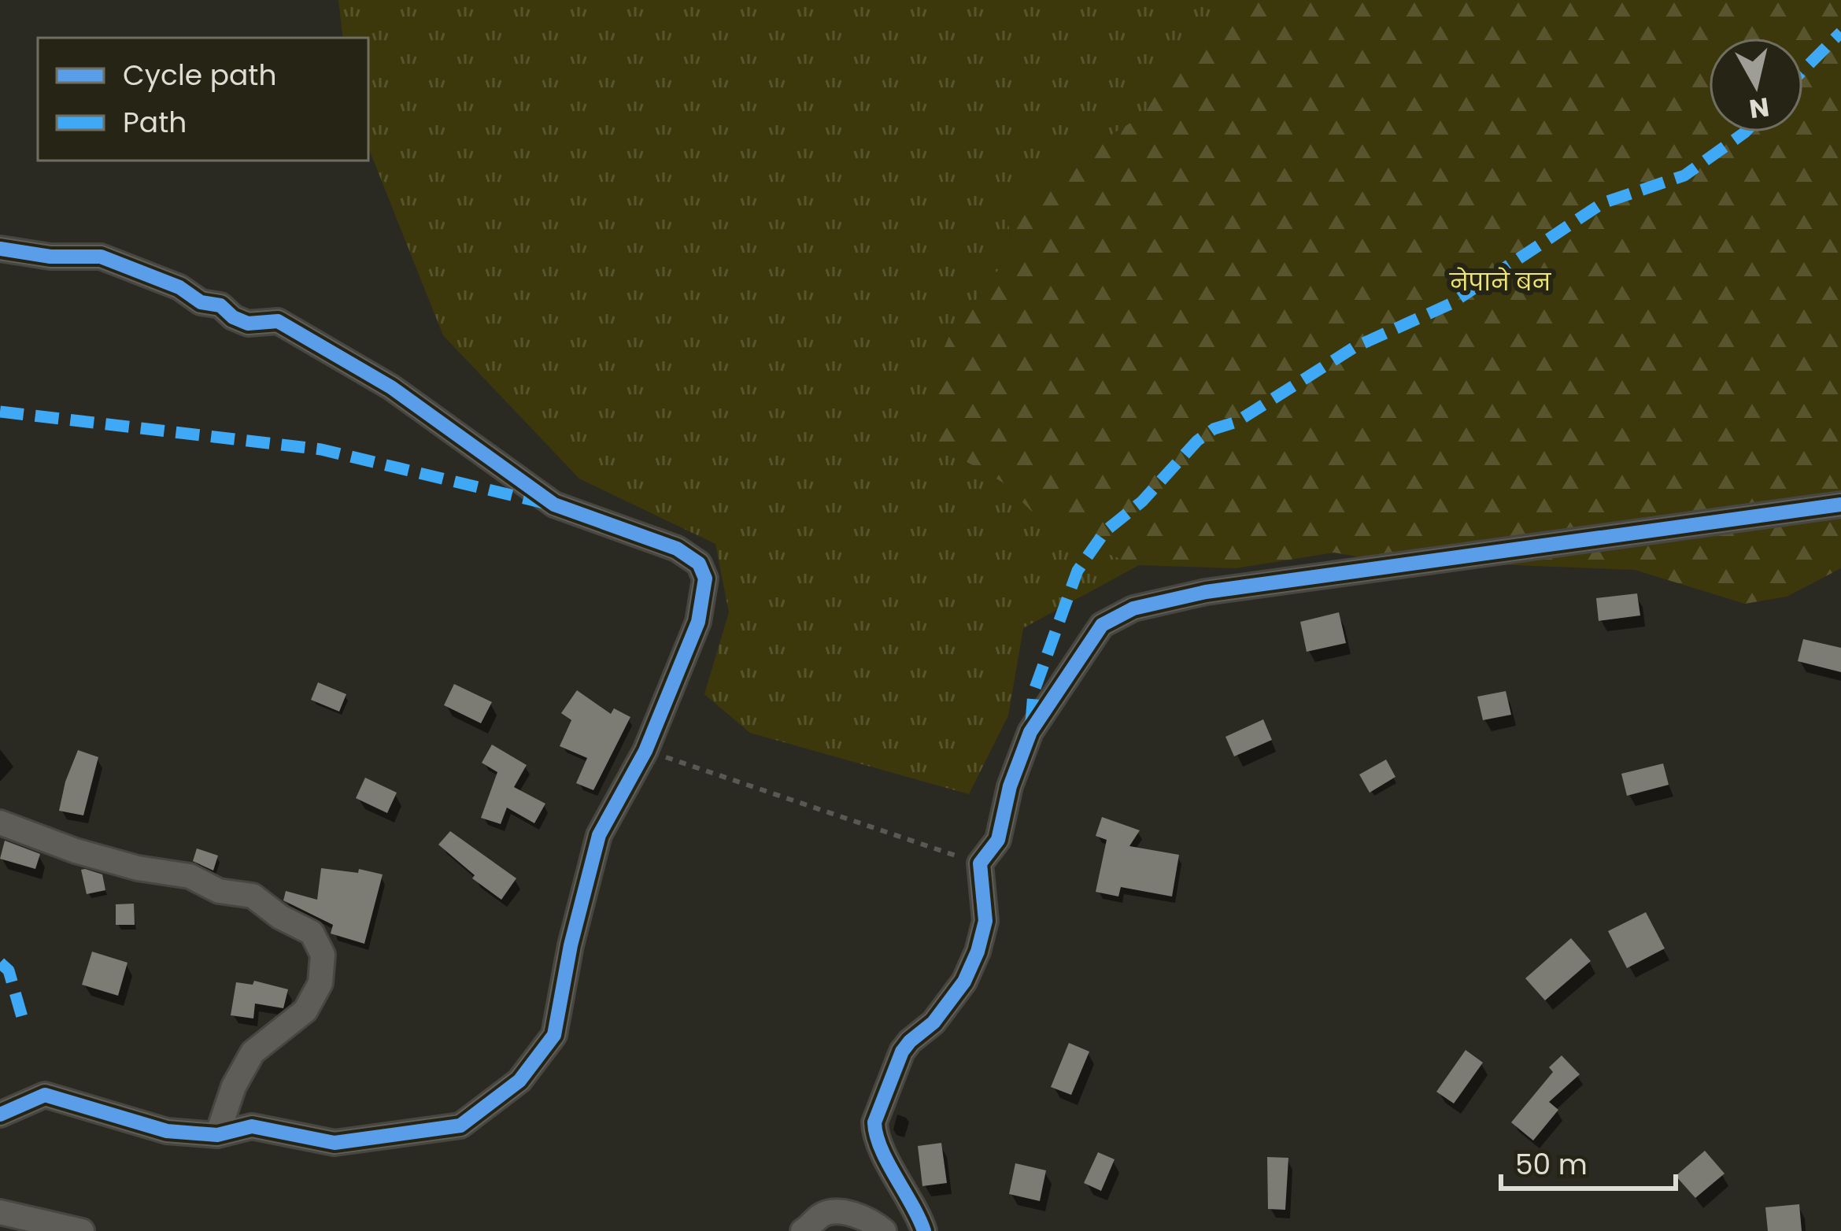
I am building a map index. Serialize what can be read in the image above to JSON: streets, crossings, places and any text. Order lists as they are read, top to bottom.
{
  "parks": ["नेपाने बन"],
  "legend": ["Cycle path", "Path"],
  "scale_bar": "50 m",
  "north": "bottom"
}
